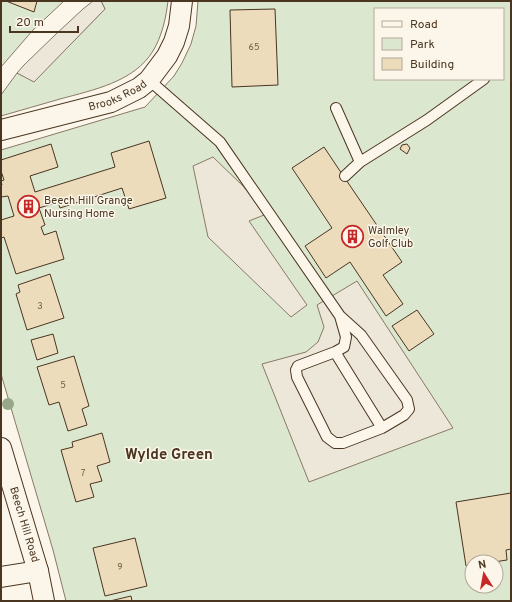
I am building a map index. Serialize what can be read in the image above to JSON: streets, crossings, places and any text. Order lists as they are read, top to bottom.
{
  "streets": {
    "street": ["Brooks Road", "Beech Hill Road"]
  },
  "districts": ["Wylde Green"],
  "places": {
    "building": ["Beech Hill Grange Nursing Home", "Walmley Golf Club"]
  },
  "house_numbers": [
    "65",
    "3",
    "5",
    "7",
    "9"
  ],
  "legend": ["Road", "Park", "Building"],
  "scale_bar": "20 m",
  "north": "top"
}
